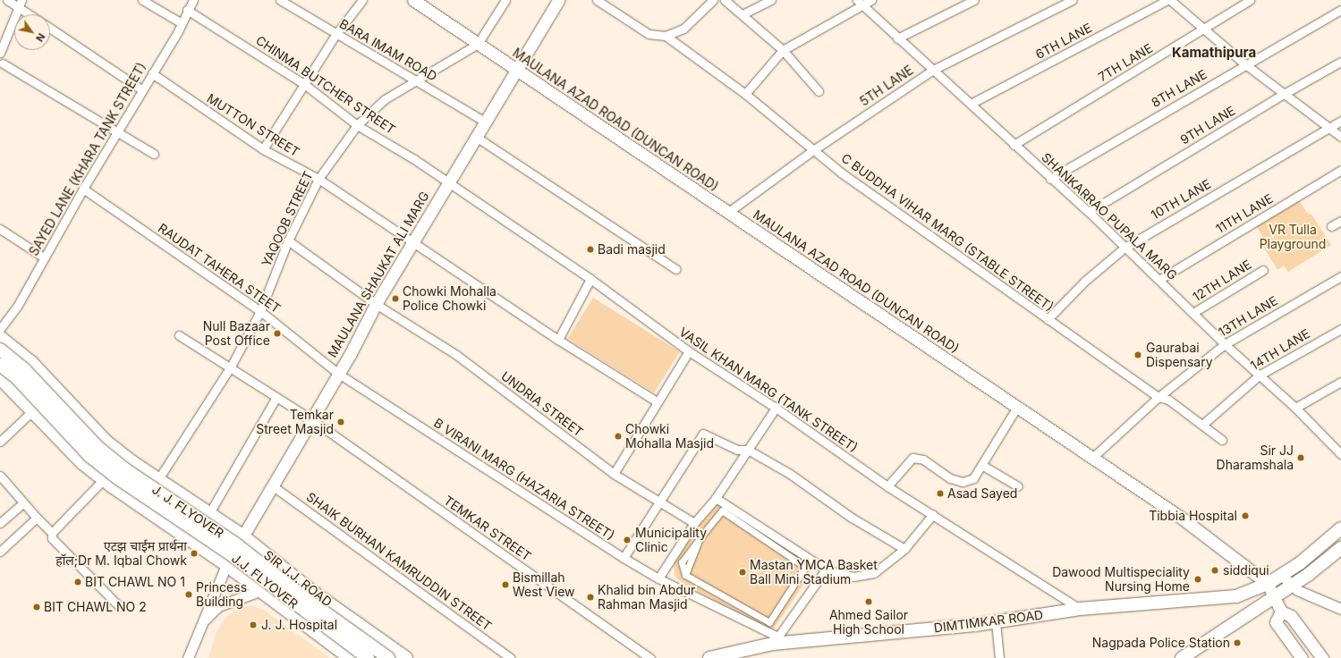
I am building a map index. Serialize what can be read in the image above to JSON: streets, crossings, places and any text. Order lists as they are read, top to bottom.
{
  "streets": {
    "main road": [
      "MAULANA AZAD ROAD (DUNCAN ROAD)",
      "MAULANA SHAUKAT ALI MARG",
      "J. J. FLYOVER",
      "SIR J.J. ROAD",
      "J.J. FLYOVER",
      "DIMTIMKAR ROAD"
    ],
    "street": [
      "6TH LANE",
      "BARA IMAM ROAD",
      "7TH LANE",
      "CHINMA BUTCHER STREET",
      "5TH LANE",
      "8TH LANE",
      "MUTTON STREET",
      "9TH LANE",
      "SAYED LANE (KHARA TANK STREET)",
      "10TH LANE",
      "11TH LANE",
      "SHANKARRAO PUPALA MARG",
      "YAQOOB STREET",
      "C BUDDHA VIHAR MARG (STABLE STREET)",
      "RAUDAT TAHERA STEET",
      "12TH LANE",
      "13TH LANE",
      "14TH LANE",
      "VASIL KHAN MARG (TANK STREET)",
      "UNDRIA STREET",
      "B VIRANI MARG (HAZARIA STREET)",
      "TEMKAR STREET",
      "SHAIK BURHAN KAMRUDDIN STREET"
    ]
  },
  "crossings": [
    ["6TH LANE", "SHANKARRAO PUPALA MARG"],
    ["BARA IMAM ROAD", "YAQOOB STREET"],
    ["BARA IMAM ROAD", "MAULANA SHAUKAT ALI MARG"],
    ["7TH LANE", "SHANKARRAO PUPALA MARG"],
    ["CHINMA BUTCHER STREET", "SAYED LANE (KHARA TANK STREET)"],
    ["CHINMA BUTCHER STREET", "YAQOOB STREET"],
    ["CHINMA BUTCHER STREET", "MAULANA SHAUKAT ALI MARG"],
    ["CHINMA BUTCHER STREET", "VASIL KHAN MARG (TANK STREET)"],
    ["5TH LANE", "MAULANA AZAD ROAD (DUNCAN ROAD)"],
    ["5TH LANE", "SHANKARRAO PUPALA MARG"],
    ["5TH LANE", "C BUDDHA VIHAR MARG (STABLE STREET)"],
    ["8TH LANE", "SHANKARRAO PUPALA MARG"],
    ["MAULANA AZAD ROAD (DUNCAN ROAD)", "YAQOOB STREET"],
    ["MAULANA AZAD ROAD (DUNCAN ROAD)", "MAULANA SHAUKAT ALI MARG"],
    ["MAULANA AZAD ROAD (DUNCAN ROAD)", "13TH LANE"],
    ["MAULANA AZAD ROAD (DUNCAN ROAD)", "DIMTIMKAR ROAD"],
    ["MUTTON STREET", "SAYED LANE (KHARA TANK STREET)"],
    ["MUTTON STREET", "YAQOOB STREET"],
    ["MUTTON STREET", "MAULANA SHAUKAT ALI MARG"],
    ["9TH LANE", "SHANKARRAO PUPALA MARG"],
    ["SAYED LANE (KHARA TANK STREET)", "RAUDAT TAHERA STEET"],
    ["10TH LANE", "SHANKARRAO PUPALA MARG"],
    ["10TH LANE", "C BUDDHA VIHAR MARG (STABLE STREET)"],
    ["11TH LANE", "SHANKARRAO PUPALA MARG"],
    ["SHANKARRAO PUPALA MARG", "12TH LANE"],
    ["SHANKARRAO PUPALA MARG", "13TH LANE"],
    ["SHANKARRAO PUPALA MARG", "14TH LANE"],
    ["YAQOOB STREET", "RAUDAT TAHERA STEET"],
    ["YAQOOB STREET", "UNDRIA STREET"],
    ["YAQOOB STREET", "TEMKAR STREET"],
    ["YAQOOB STREET", "SIR J.J. ROAD"],
    ["C BUDDHA VIHAR MARG (STABLE STREET)", "13TH LANE"],
    ["C BUDDHA VIHAR MARG (STABLE STREET)", "14TH LANE"],
    ["RAUDAT TAHERA STEET", "MAULANA SHAUKAT ALI MARG"],
    ["RAUDAT TAHERA STEET", "B VIRANI MARG (HAZARIA STREET)"],
    ["MAULANA SHAUKAT ALI MARG", "VASIL KHAN MARG (TANK STREET)"],
    ["MAULANA SHAUKAT ALI MARG", "UNDRIA STREET"],
    ["MAULANA SHAUKAT ALI MARG", "B VIRANI MARG (HAZARIA STREET)"],
    ["MAULANA SHAUKAT ALI MARG", "TEMKAR STREET"],
    ["MAULANA SHAUKAT ALI MARG", "SHAIK BURHAN KAMRUDDIN STREET"],
    ["MAULANA SHAUKAT ALI MARG", "SIR J.J. ROAD"],
    ["VASIL KHAN MARG (TANK STREET)", "DIMTIMKAR ROAD"],
    ["B VIRANI MARG (HAZARIA STREET)", "DIMTIMKAR ROAD"]
  ],
  "districts": ["Kamathipura"],
  "parks": ["VR Tulla Playground"],
  "places": [
    "Badi masjid",
    "Chowki Mohalla Police Chowki",
    "Null Bazaar Post Office",
    "Gaurabai Dispensary",
    "Temkar Street Masjid",
    "Chowki Mohalla Masjid",
    "Sir JJ Dharamshala",
    "Asad Sayed",
    "Tibbia Hospital",
    "Municipality Clinic",
    "एटझ चाईम प्रार्थना हॉल;Dr M. Iqbal Chowk",
    "siddiqui",
    "Mastan YMCA Basket Ball Mini Stadium",
    "Dawood Multispeciality Nursing Home",
    "BIT CHAWL NO 1",
    "Bismillah West View",
    "Princess Building",
    "Khalid bin Abdur Rahman Masjid",
    "Ahmed Sailor High School",
    "BIT CHAWL NO 2",
    "J. J. Hospital",
    "Nagpada Police Station"
  ],
  "north": "bottom right"
}
